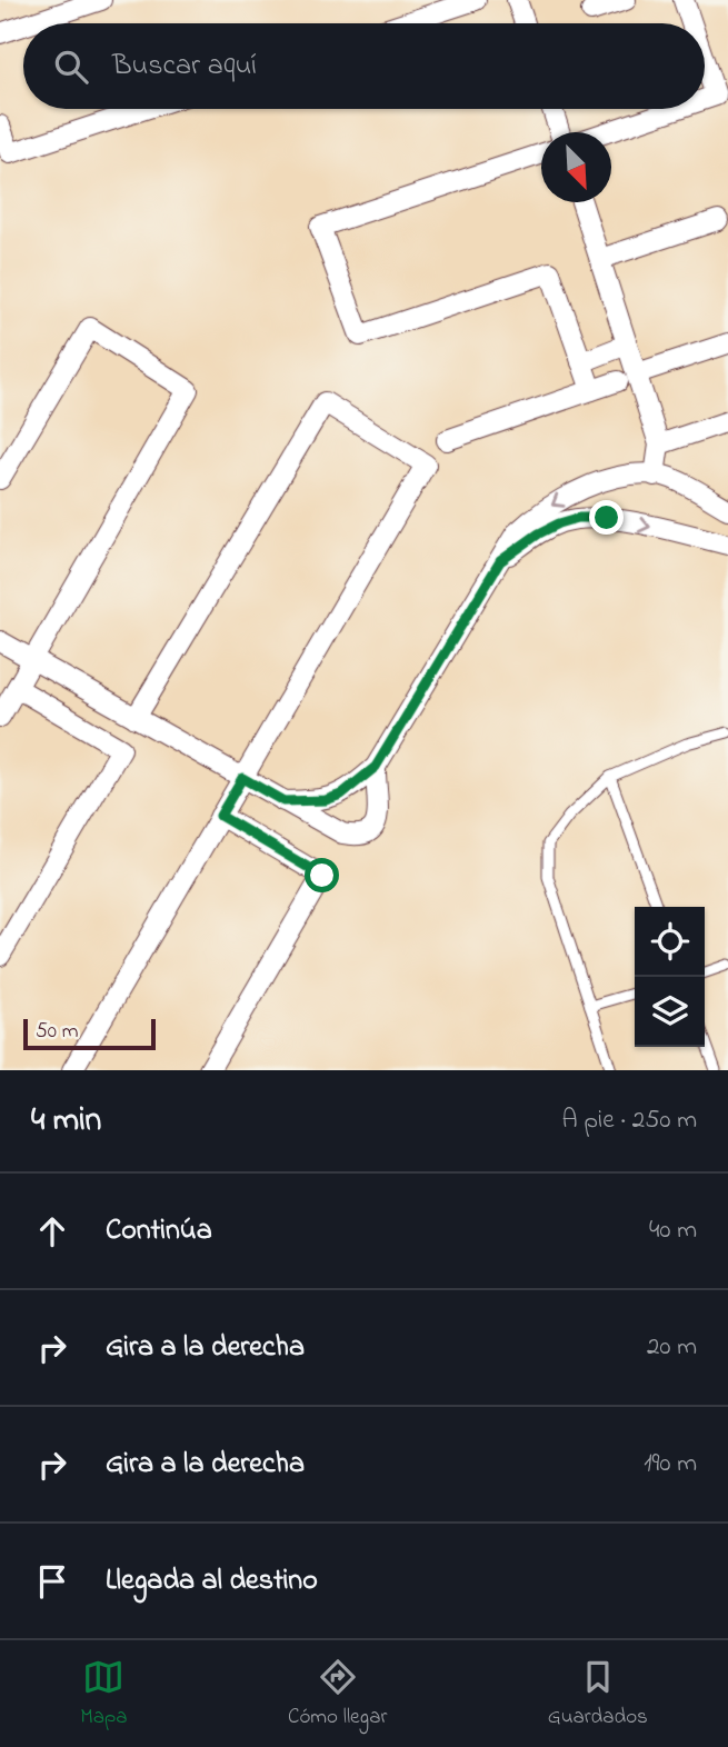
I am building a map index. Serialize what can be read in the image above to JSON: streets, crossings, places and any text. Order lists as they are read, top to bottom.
{
  "scale_bar": "50 m",
  "north": "bottom right",
  "page": {
    "search": "Buscar aquí",
    "scale": "50 m",
    "heading": ["4 min", "A pie · 250 m"],
    "list": [
      ["Continúa", "40 m"],
      ["Gira a la derecha", "20 m"],
      ["Gira a la derecha", "190 m"],
      "Llegada al destino"
    ],
    "nav": ["Mapa", "Cómo llegar", "Guardados"]
  }
}
